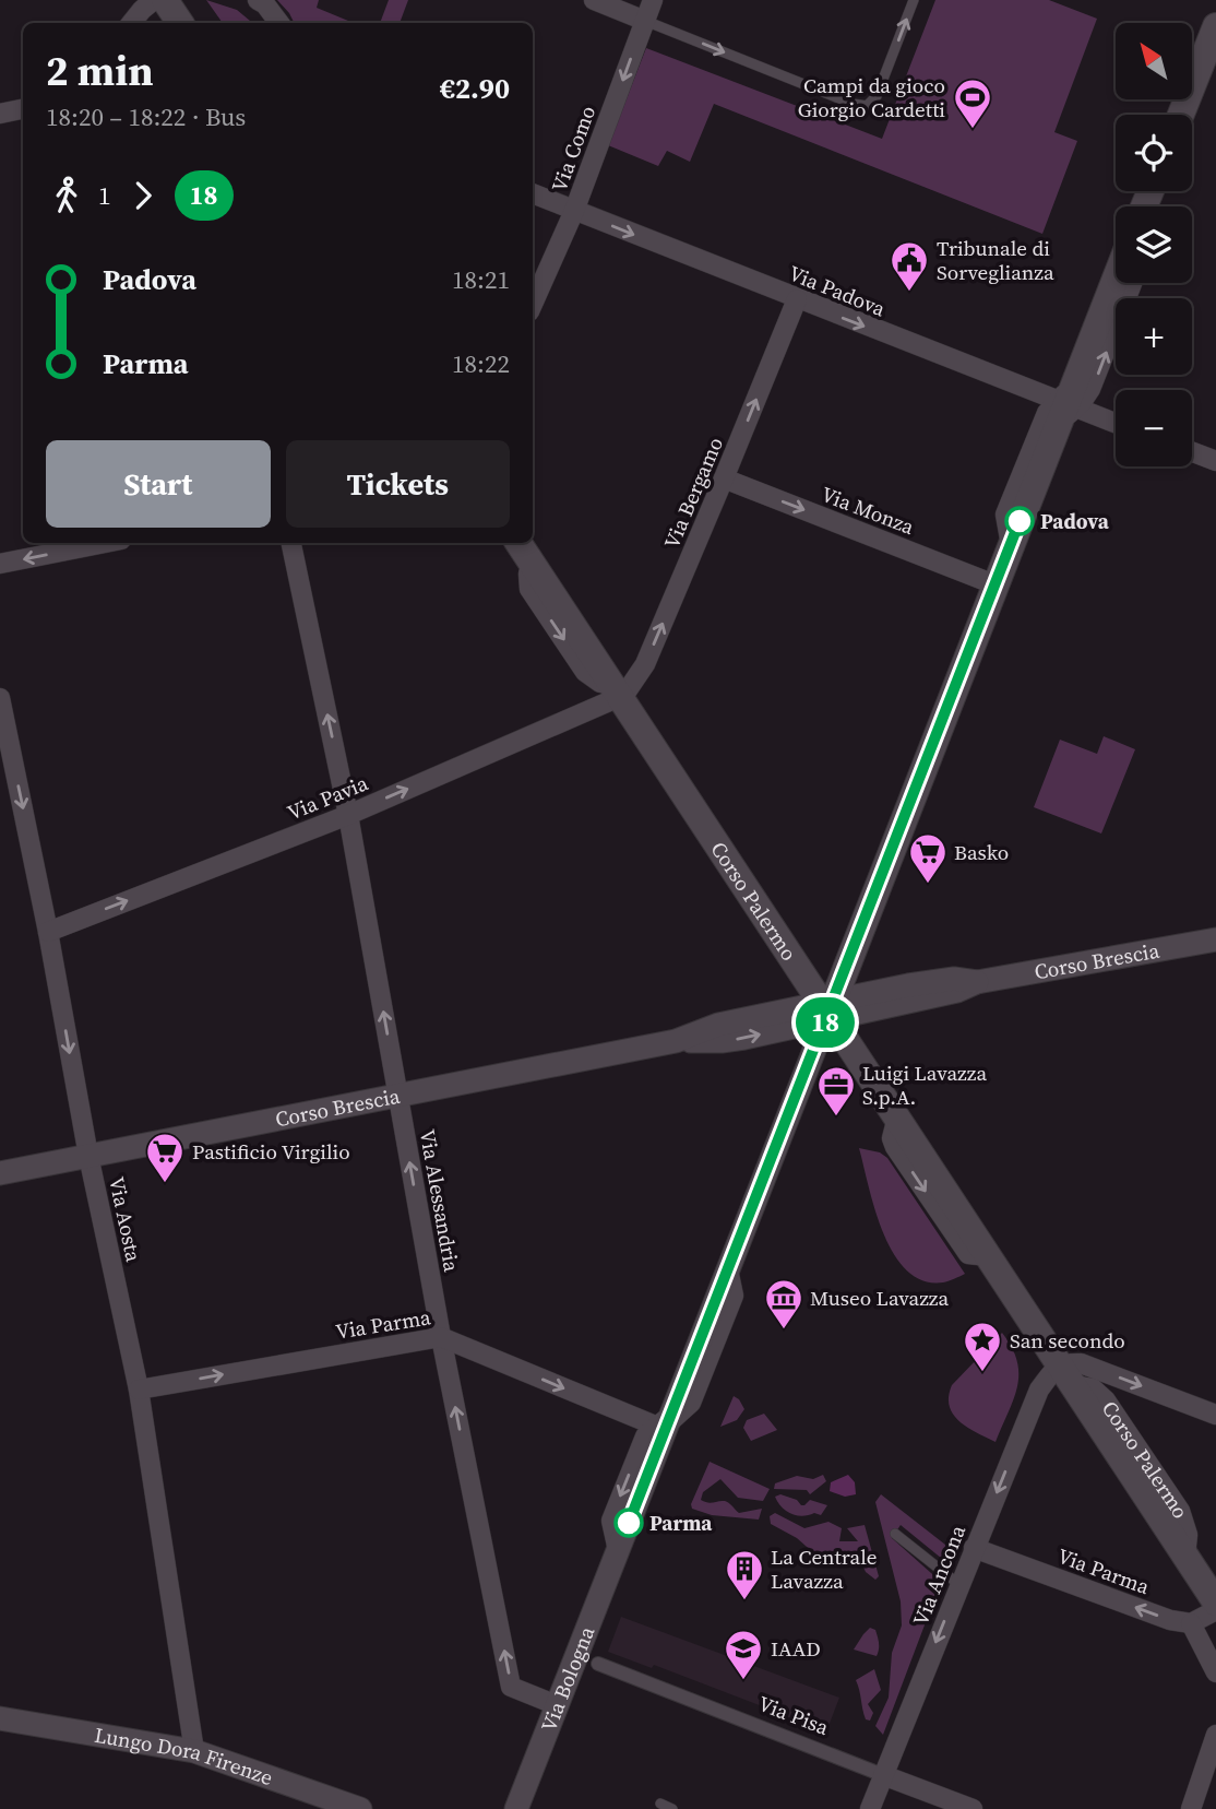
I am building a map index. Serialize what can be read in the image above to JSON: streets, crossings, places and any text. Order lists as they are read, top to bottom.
{
  "streets": {
    "main road": ["Corso Palermo", "Via Bologna"],
    "street": [
      "Via Como",
      "Via Padova",
      "Via Bergamo",
      "Via Monza",
      "Via Pavia",
      "Corso Brescia",
      "Via Alessandria",
      "Via Aosta",
      "Via Parma",
      "Via Ancona",
      "Via Pisa",
      "Lungo Dora Firenze"
    ]
  },
  "crossings": [
    ["Via Como", "Via Padova"],
    ["Via Padova", "Via Bergamo"],
    ["Via Padova", "Via Bologna"],
    ["Via Bergamo", "Via Monza"],
    ["Via Bergamo", "Via Pavia"],
    ["Via Bergamo", "Corso Palermo"],
    ["Via Monza", "Via Bologna"],
    ["Via Pavia", "Corso Palermo"],
    ["Via Pavia", "Via Alessandria"],
    ["Via Pavia", "Via Aosta"],
    ["Corso Palermo", "Corso Brescia"],
    ["Corso Palermo", "Via Ancona"],
    ["Corso Palermo", "Via Bologna"],
    ["Corso Brescia", "Via Alessandria"],
    ["Corso Brescia", "Via Aosta"],
    ["Corso Brescia", "Via Bologna"],
    ["Via Alessandria", "Via Parma"],
    ["Via Alessandria", "Via Bologna"],
    ["Via Aosta", "Via Parma"],
    ["Via Aosta", "Lungo Dora Firenze"],
    ["Via Parma", "Via Ancona"],
    ["Via Parma", "Via Bologna"],
    ["Via Ancona", "Via Pisa"]
  ],
  "one_way": [
    "Via Como",
    "Via Padova",
    "Via Bergamo",
    "Via Monza",
    "Via Pavia",
    "Via Alessandria",
    "Via Aosta",
    "Via Ancona"
  ],
  "places": {
    "sports": ["Campi da gioco Giorgio Cardetti"],
    "public building": ["Tribunale di Sorveglianza"],
    "other": ["Padova", "Parma"],
    "supermarket": ["Basko", "Pastificio Virgilio"],
    "office": ["Luigi Lavazza S.p.A."],
    "museum": ["Museo Lavazza"],
    "place": ["San secondo"],
    "building": ["La Centrale Lavazza"],
    "school or university": ["IAAD"]
  },
  "lines": ["bus line 18"],
  "north": "top left",
  "page": {
    "on_map": "18",
    "map_buttons": ["+", "−"],
    "heading": ["2 min", "18:20 – 18:22 · Bus", "€2.90"],
    "legs": ["1", "18"],
    "list": [
      {
        "name": "Padova",
        "value": "18:21"
      },
      {
        "name": "Parma",
        "value": "18:22"
      }
    ],
    "buttons": ["Start", "Tickets"]
  }
}
